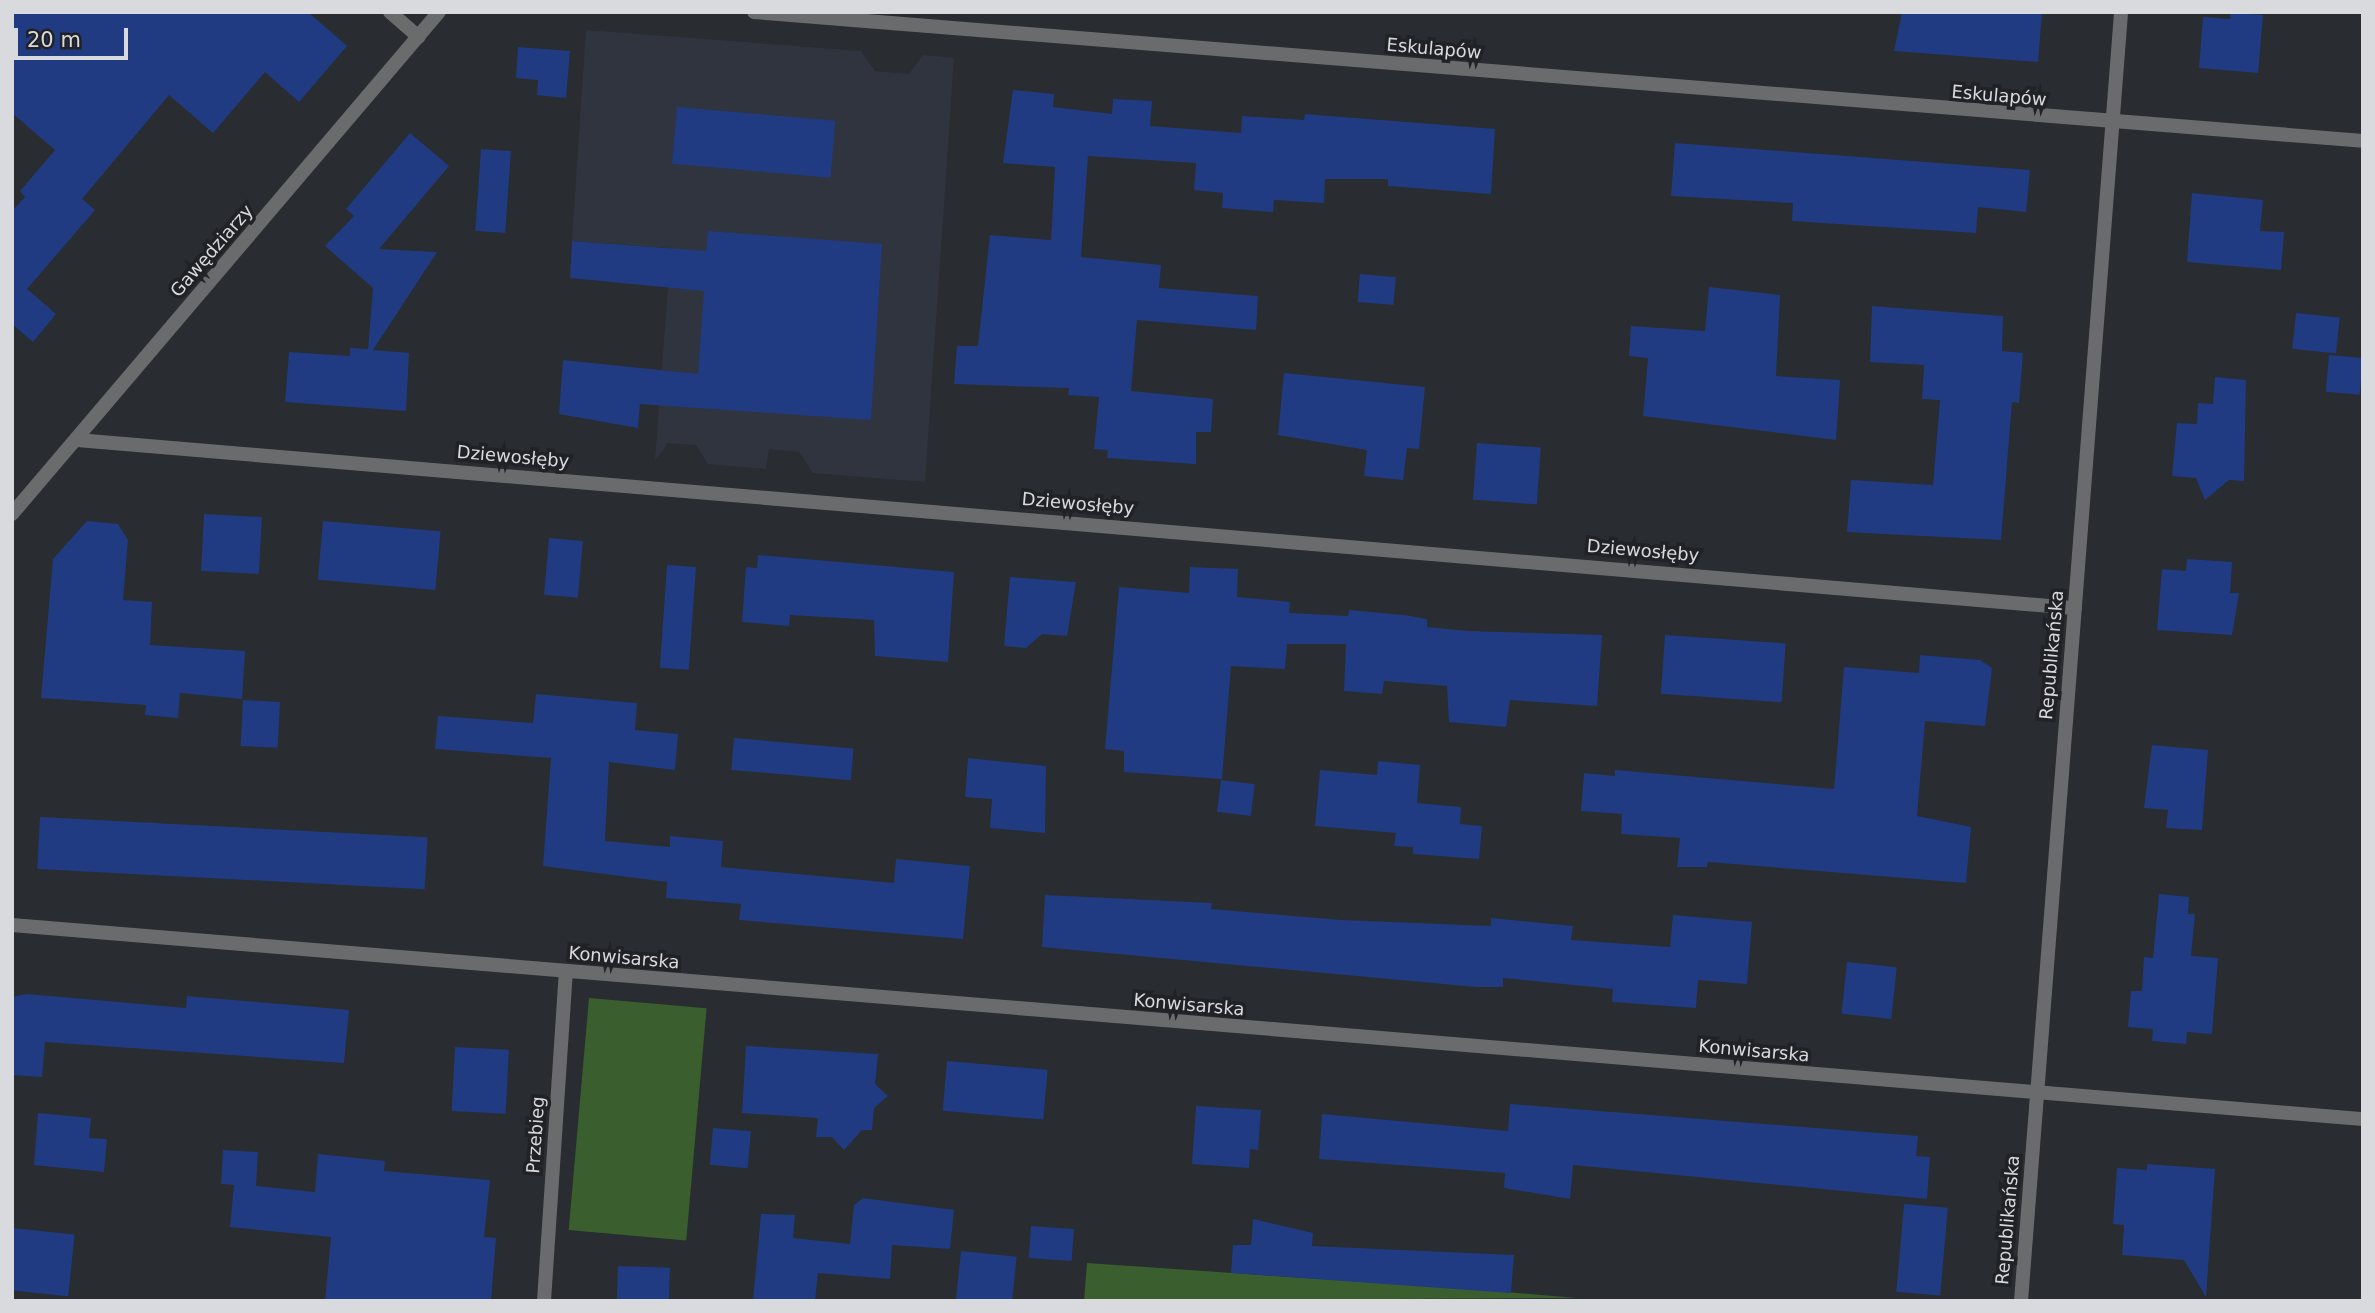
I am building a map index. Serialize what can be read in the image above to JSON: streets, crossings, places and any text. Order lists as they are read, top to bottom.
{
  "streets": {
    "street": [
      "Eskulapów",
      "Gawędziarzy",
      "Dziewosłęby",
      "Republikańska",
      "Konwisarska",
      "Przebieg"
    ]
  },
  "crossings": [
    ["Eskulapów", "Republikańska"],
    ["Gawędziarzy", "Dziewosłęby"],
    ["Dziewosłęby", "Republikańska"],
    ["Republikańska", "Konwisarska"],
    ["Konwisarska", "Przebieg"]
  ],
  "scale_bar": "20 m"
}
